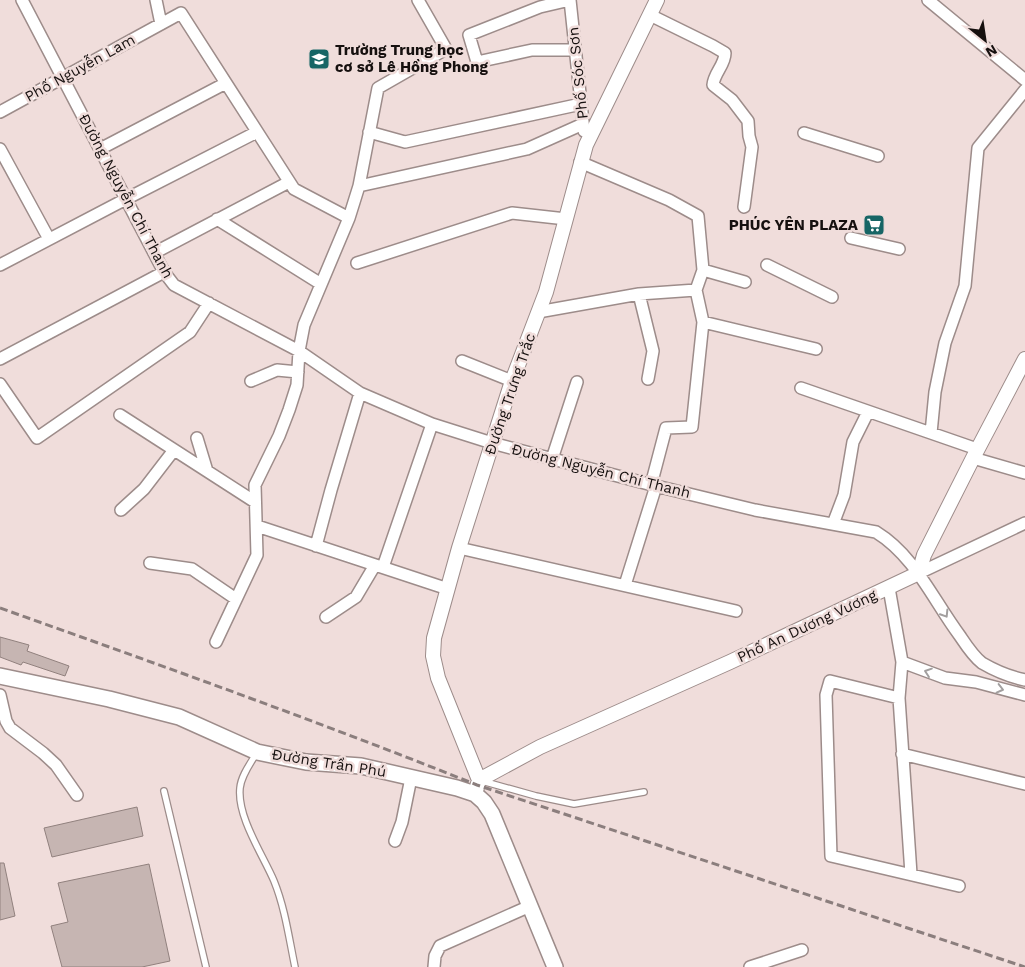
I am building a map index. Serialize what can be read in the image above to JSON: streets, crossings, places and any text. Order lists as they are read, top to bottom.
{
  "streets": {
    "main road": ["Đường Trần Phú"],
    "street": [
      "Phố Nguyễn Lam",
      "Phố Sóc Sơn",
      "Đường Nguyễn Chí Thanh",
      "Đường Trưng Trắc",
      "Phố An Dương Vương"
    ]
  },
  "crossings": [
    ["Phố Nguyễn Lam", "Đường Nguyễn Chí Thanh"],
    ["Phố Sóc Sơn", "Đường Trưng Trắc"],
    ["Đường Nguyễn Chí Thanh", "Đường Trưng Trắc"],
    ["Đường Nguyễn Chí Thanh", "Phố An Dương Vương"],
    ["Đường Trưng Trắc", "Phố An Dương Vương"],
    ["Đường Trưng Trắc", "Đường Trần Phú"],
    ["Phố An Dương Vương", "Đường Trần Phú"]
  ],
  "places": {
    "school or university": ["Trường Trung học cơ sở Lê Hồng Phong"],
    "supermarket": ["PHÚC YÊN PLAZA"]
  },
  "north": "bottom right"
}
